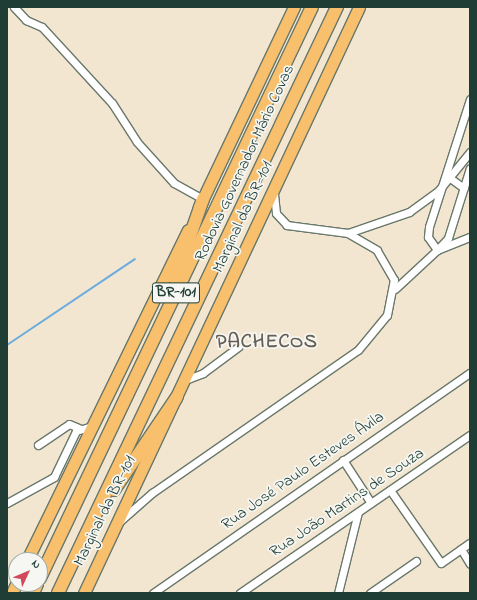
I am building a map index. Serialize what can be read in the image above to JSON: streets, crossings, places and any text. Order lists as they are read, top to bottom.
{
  "streets": {
    "highway": ["Rodovia Governador Mário Covas", "BR-101"],
    "main road": ["Marginal da BR-101"],
    "street": ["Rua José Paulo Esteves Ávila", "Rua João Martins de Souza"]
  },
  "districts": ["PACHECOS"],
  "north": "top right"
}
